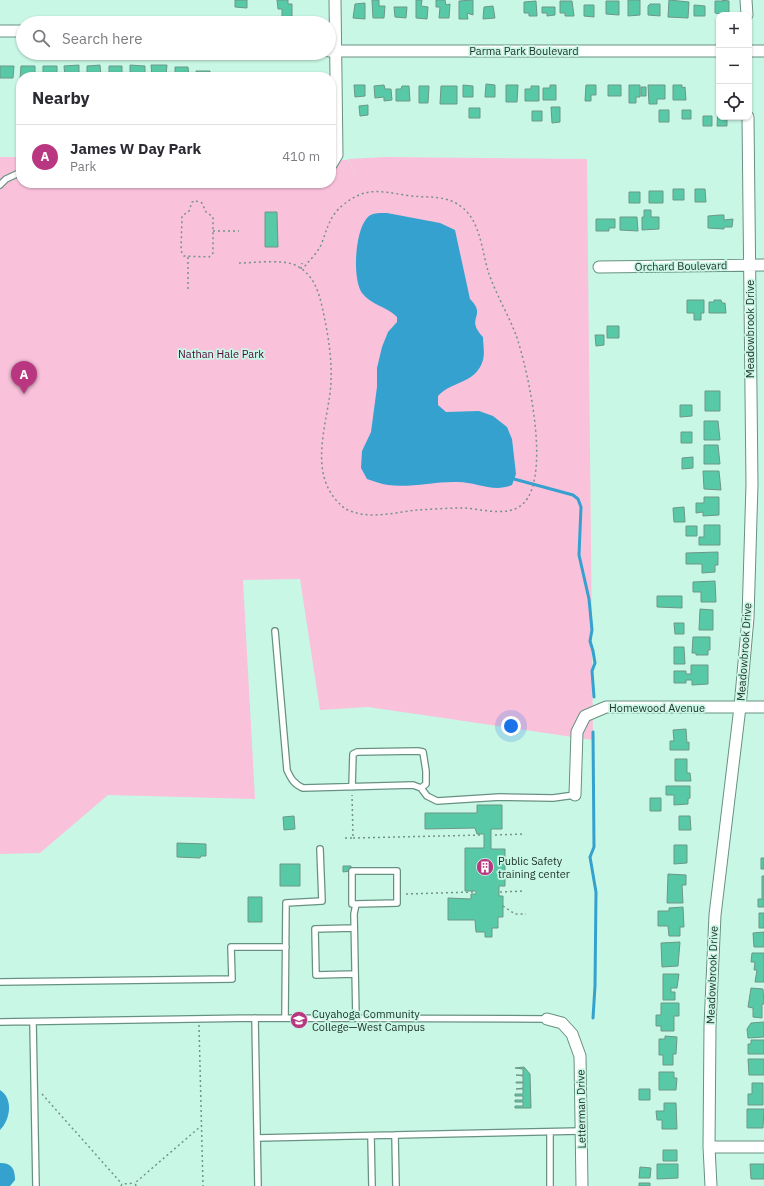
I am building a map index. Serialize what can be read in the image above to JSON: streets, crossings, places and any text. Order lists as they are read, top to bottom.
{
  "streets": {
    "street": [
      "Parma Park Boulevard",
      "Orchard Boulevard",
      "Meadowbrook Drive",
      "Homewood Avenue",
      "Letterman Drive"
    ]
  },
  "crossings": [
    ["Orchard Boulevard", "Meadowbrook Drive"],
    ["Meadowbrook Drive", "Homewood Avenue"]
  ],
  "parks": ["Nathan Hale Park"],
  "places": {
    "building": ["Public Safety training center"],
    "school or university": ["Cuyahoga Community College—West Campus"]
  },
  "page": {
    "map_buttons": ["+", "−"],
    "search": "Search here",
    "heading": "Nearby",
    "list": [
      {
        "mark": "A",
        "name": "James W Day Park",
        "note": "Park",
        "value": "410 m"
      }
    ],
    "pins": "A"
  }
}
